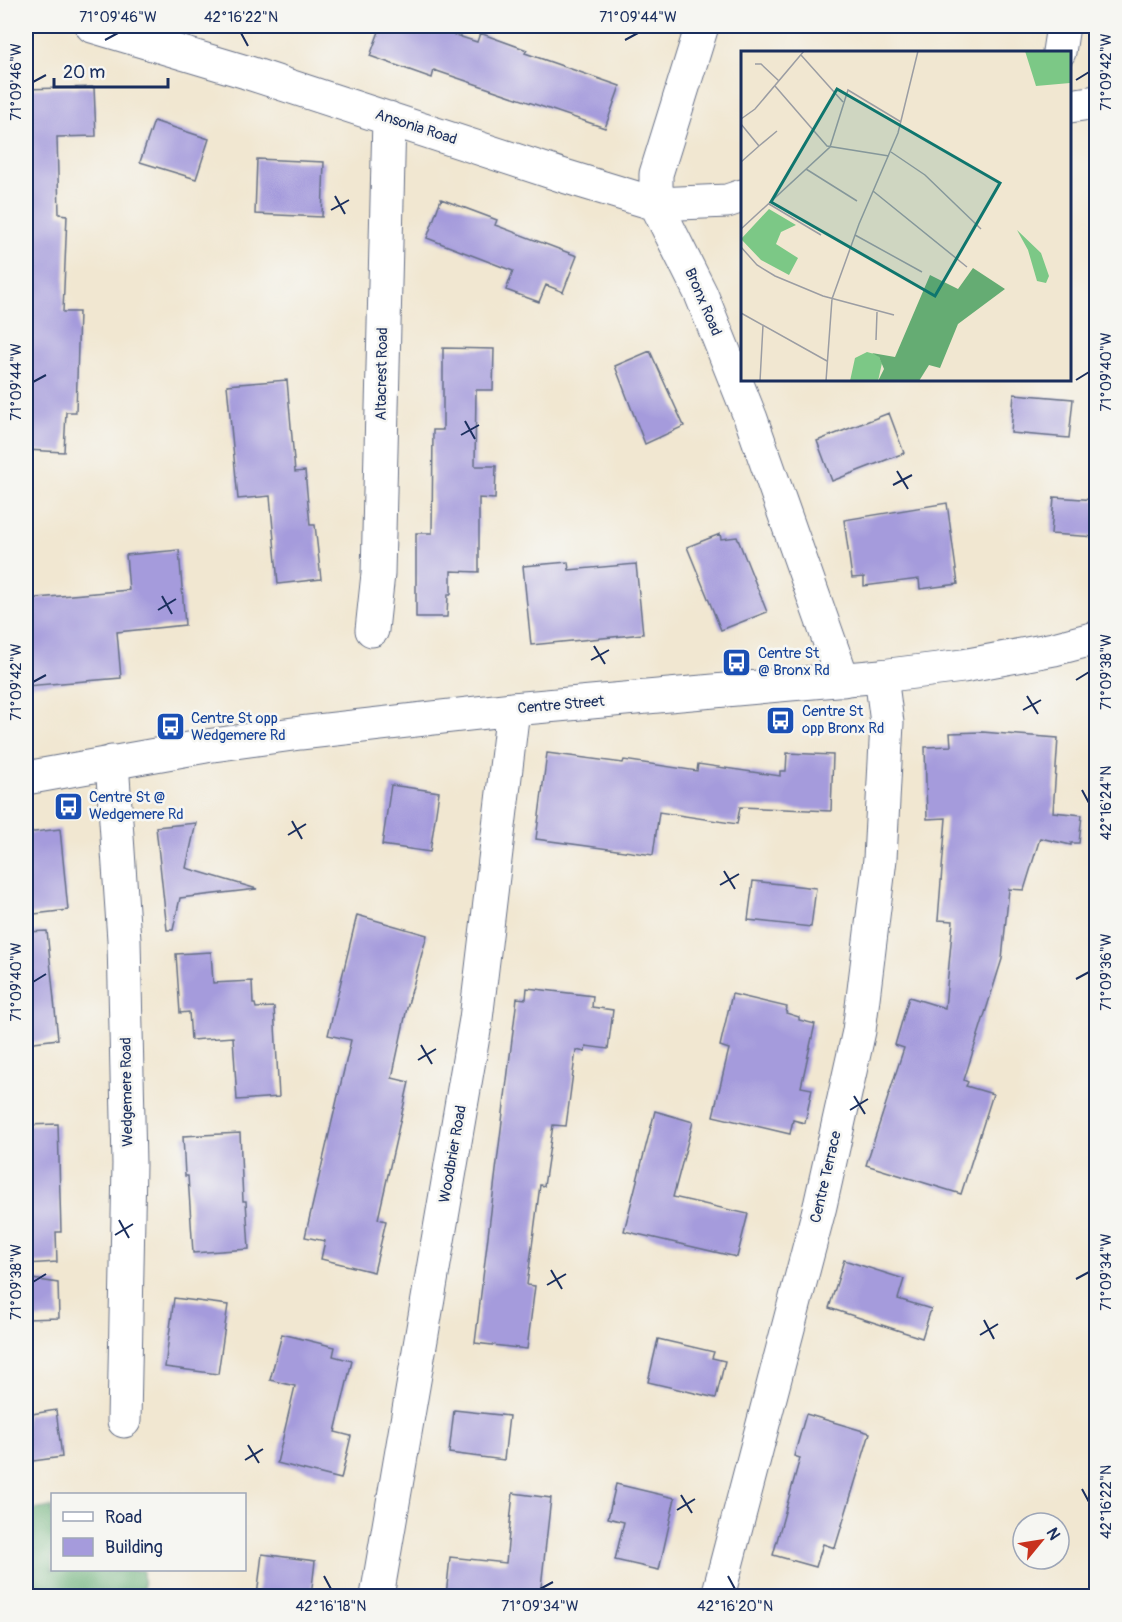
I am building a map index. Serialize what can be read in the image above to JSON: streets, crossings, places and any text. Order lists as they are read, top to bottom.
{
  "streets": {
    "street": [
      "Ansonia Road",
      "Bronx Road",
      "Altacrest Road",
      "Centre Street",
      "Wedgemere Road",
      "Woodbrier Road",
      "Centre Terrace"
    ]
  },
  "crossings": [
    ["Ansonia Road", "Bronx Road"],
    ["Ansonia Road", "Altacrest Road"],
    ["Bronx Road", "Centre Street"],
    ["Centre Street", "Wedgemere Road"],
    ["Centre Street", "Woodbrier Road"],
    ["Centre Street", "Centre Terrace"]
  ],
  "places": {
    "bus stop": [
      "Centre St @ Bronx Rd",
      "Centre St opp Bronx Rd",
      "Centre St opp Wedgemere Rd",
      "Centre St @ Wedgemere Rd"
    ]
  },
  "legend": ["Road", "Building"],
  "scale_bar": "20 m",
  "north": "top right",
  "coordinates": [
    "71°09'46\"W",
    "42°16'22\"N",
    "71°09'44\"W",
    "71°09'42\"W",
    "71°09'40\"W",
    "71°09'38\"W",
    "42°16'24\"N",
    "71°09'36\"W",
    "71°09'34\"W",
    "42°16'18\"N",
    "42°16'20\"N"
  ]
}
